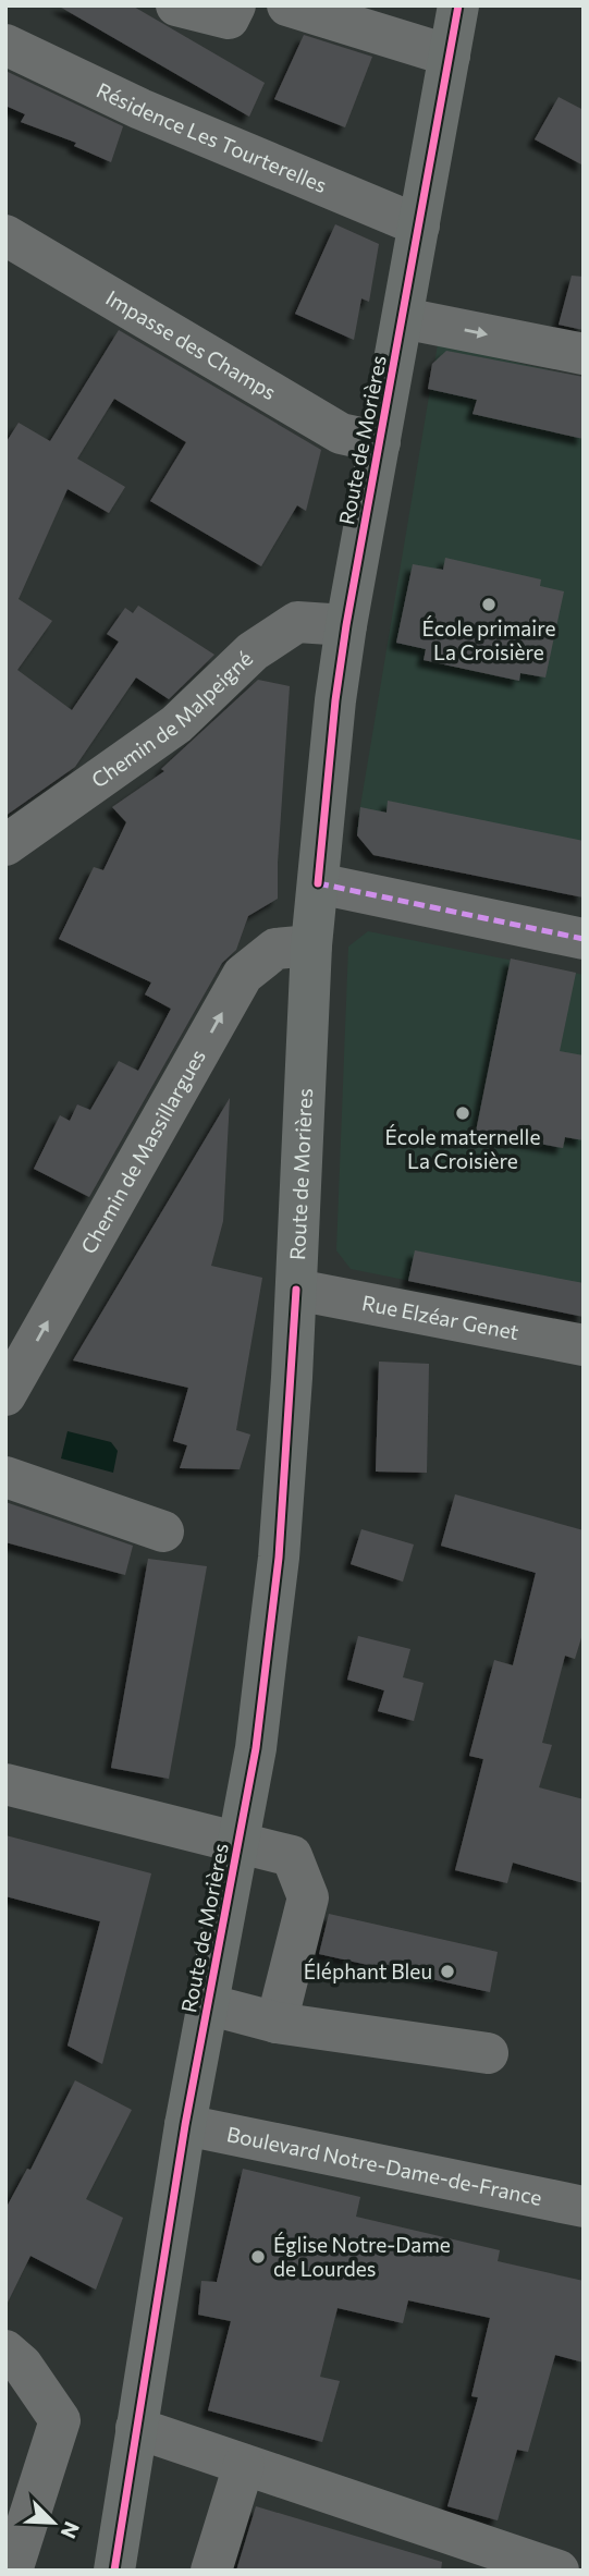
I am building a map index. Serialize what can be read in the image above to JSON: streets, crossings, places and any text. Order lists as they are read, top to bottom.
{
  "streets": {
    "main road": ["Route de Morières"],
    "street": [
      "Résidence Les Tourterelles",
      "Impasse des Champs",
      "Chemin de Malpeigné",
      "Chemin de Massillargues",
      "Rue Elzéar Genet",
      "Boulevard Notre-Dame-de-France"
    ]
  },
  "crossings": [
    ["Résidence Les Tourterelles", "Route de Morières"],
    ["Impasse des Champs", "Route de Morières"],
    ["Route de Morières", "Chemin de Malpeigné"],
    ["Route de Morières", "Chemin de Massillargues"],
    ["Route de Morières", "Rue Elzéar Genet"],
    ["Route de Morières", "Boulevard Notre-Dame-de-France"]
  ],
  "one_way": ["Chemin de Massillargues"],
  "places": [
    "École primaire La Croisière",
    "École maternelle La Croisière",
    "Éléphant Bleu",
    "Église Notre-Dame de Lourdes"
  ],
  "north": "bottom right"
}
